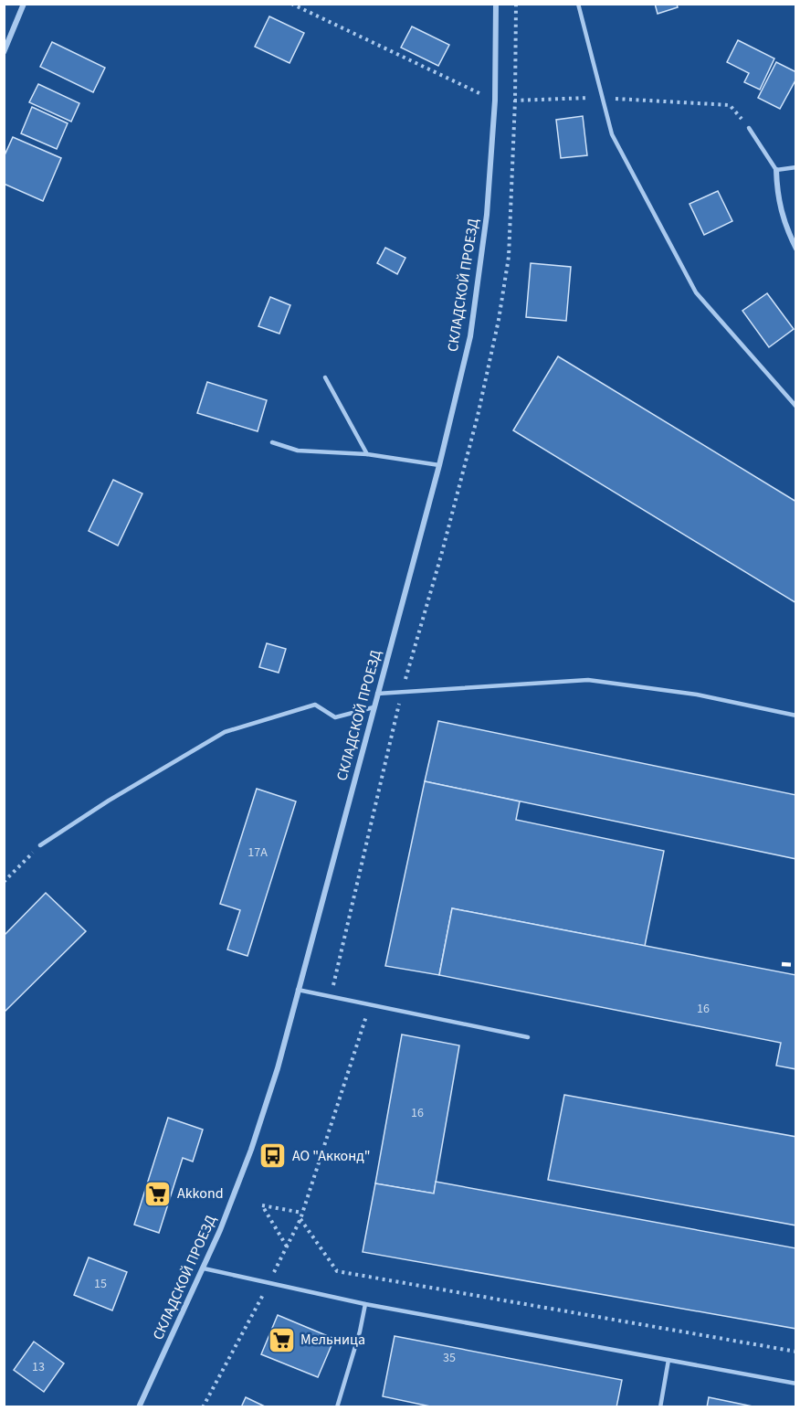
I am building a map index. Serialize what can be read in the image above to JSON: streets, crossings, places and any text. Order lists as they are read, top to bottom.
{
  "streets": {
    "street": ["СКЛАДСКОЙ ПРОЕЗД"]
  },
  "places": {
    "bus stop": ["АО \"Акконд\""],
    "supermarket": ["Akkond", "Мельница"]
  },
  "house_numbers": [
    "17А",
    "16",
    "16",
    "15",
    "35",
    "13"
  ]
}
